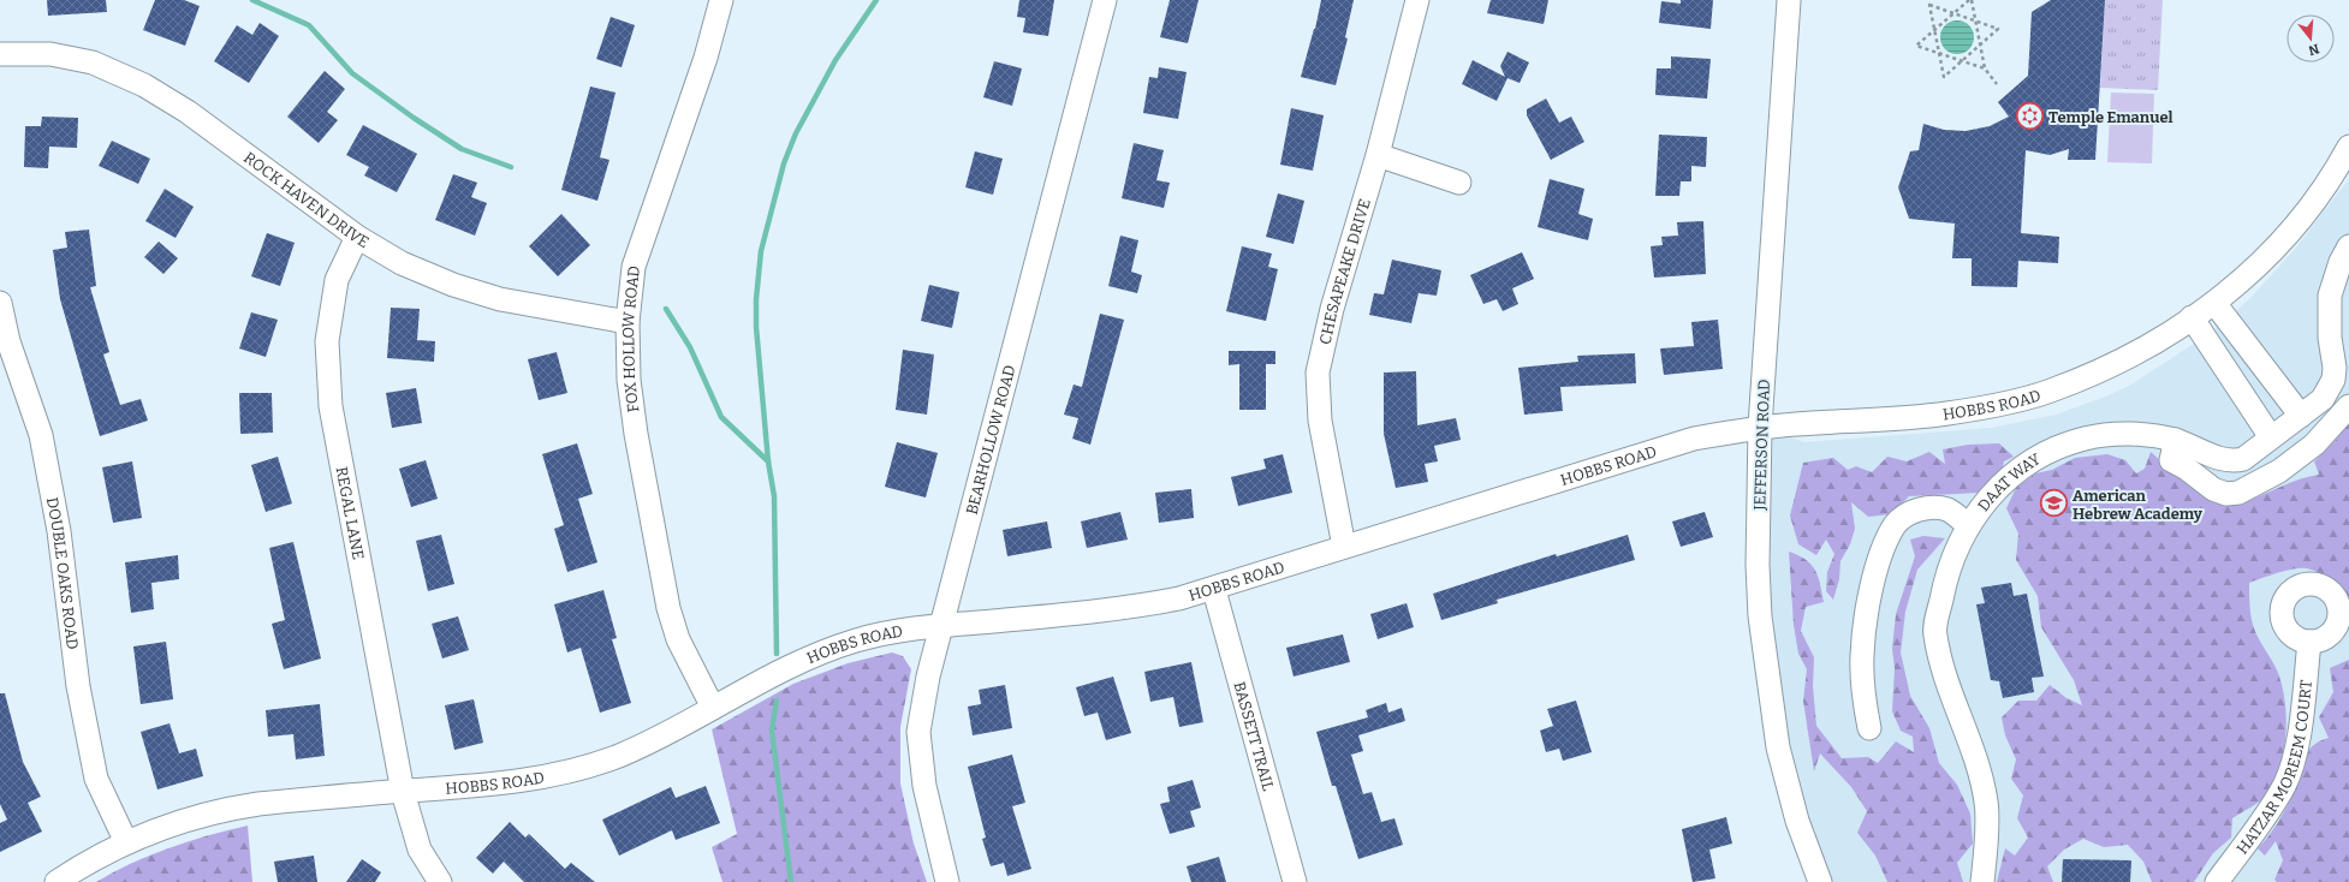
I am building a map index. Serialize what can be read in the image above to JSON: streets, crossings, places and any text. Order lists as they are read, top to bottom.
{
  "streets": {
    "street": [
      "ROCK HAVEN DRIVE",
      "CHESAPEAKE DRIVE",
      "FOX HOLLOW ROAD",
      "HOBBS ROAD",
      "BEARHOLLOW ROAD",
      "JEFFERSON ROAD",
      "DAAT WAY",
      "REGAL LANE",
      "DOUBLE OAKS ROAD",
      "BASSETT TRAIL",
      "HATZAR MOREEM COURT"
    ]
  },
  "crossings": [
    ["ROCK HAVEN DRIVE", "FOX HOLLOW ROAD"],
    ["ROCK HAVEN DRIVE", "REGAL LANE"],
    ["CHESAPEAKE DRIVE", "HOBBS ROAD"],
    ["FOX HOLLOW ROAD", "HOBBS ROAD"],
    ["HOBBS ROAD", "BEARHOLLOW ROAD"],
    ["HOBBS ROAD", "JEFFERSON ROAD"],
    ["HOBBS ROAD", "REGAL LANE"],
    ["HOBBS ROAD", "DOUBLE OAKS ROAD"],
    ["HOBBS ROAD", "BASSETT TRAIL"]
  ],
  "places": {
    "synagogue": ["Temple Emanuel"],
    "school or university": ["American Hebrew Academy"]
  },
  "north": "bottom"
}
